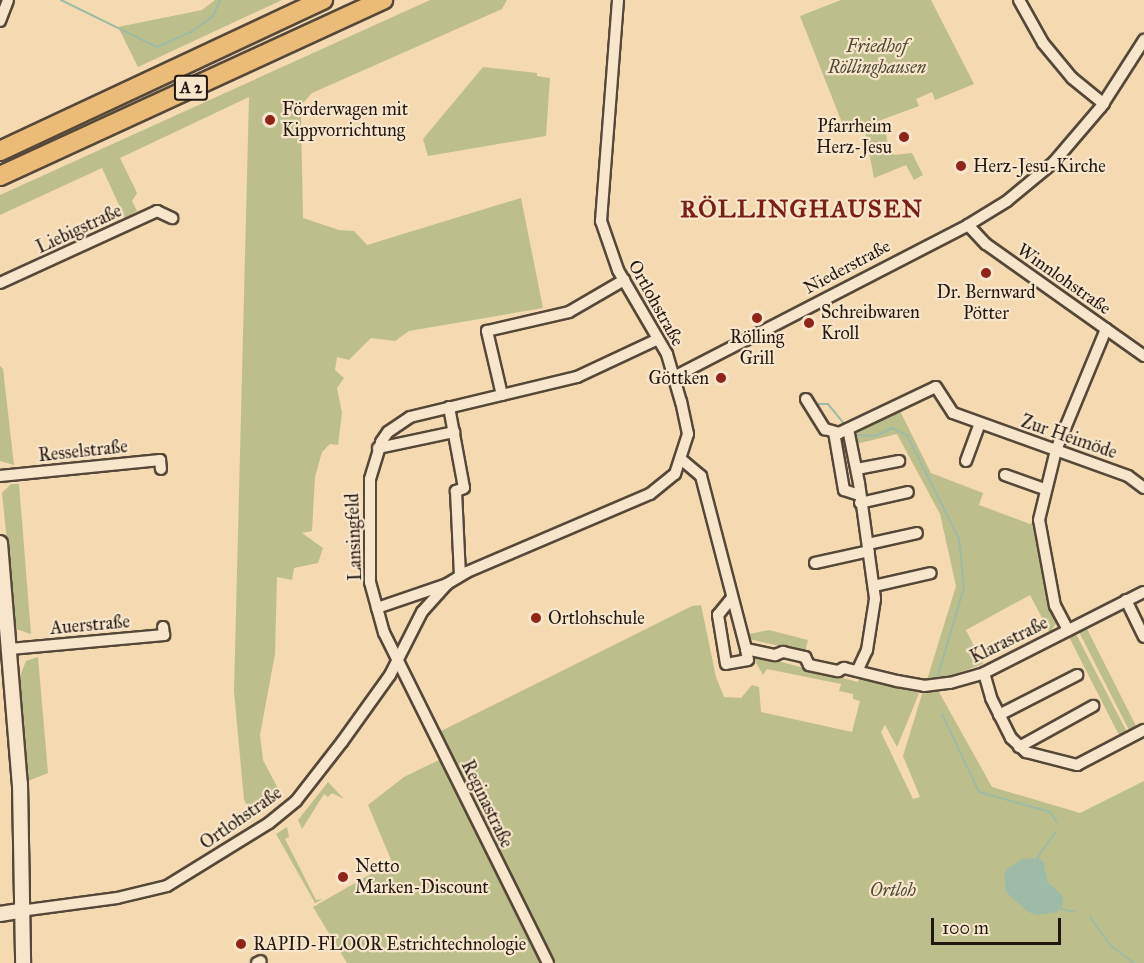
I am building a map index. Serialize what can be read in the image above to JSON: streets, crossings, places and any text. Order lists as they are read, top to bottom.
{
  "streets": {
    "highway": ["A 2"],
    "street": [
      "Liebigstraße",
      "Niederstraße",
      "Winnlohstraße",
      "Ortlohstraße",
      "Zur Heimöde",
      "Resselstraße",
      "Lansingfeld",
      "Auerstraße",
      "Klarastraße",
      "Reginastraße"
    ]
  },
  "crossings": [
    ["Niederstraße", "Winnlohstraße"],
    ["Niederstraße", "Ortlohstraße"],
    ["Ortlohstraße", "Lansingfeld"],
    ["Ortlohstraße", "Reginastraße"],
    ["Lansingfeld", "Reginastraße"]
  ],
  "districts": ["RÖLLINGHAUSEN"],
  "parks": ["Friedhof Röllinghausen", "Ortloh"],
  "places": [
    "Förderwagen mit Kippvorrichtung",
    "Pfarrheim Herz-Jesu",
    "Herz-Jesu-Kirche",
    "Dr. Bernward Pötter",
    "Rölling Grill",
    "Schreibwaren Kroll",
    "Göttken",
    "Ortlohschule",
    "Netto Marken-Discount",
    "RAPID-FLOOR Estrichtechnologie"
  ],
  "scale_bar": "100 m"
}
